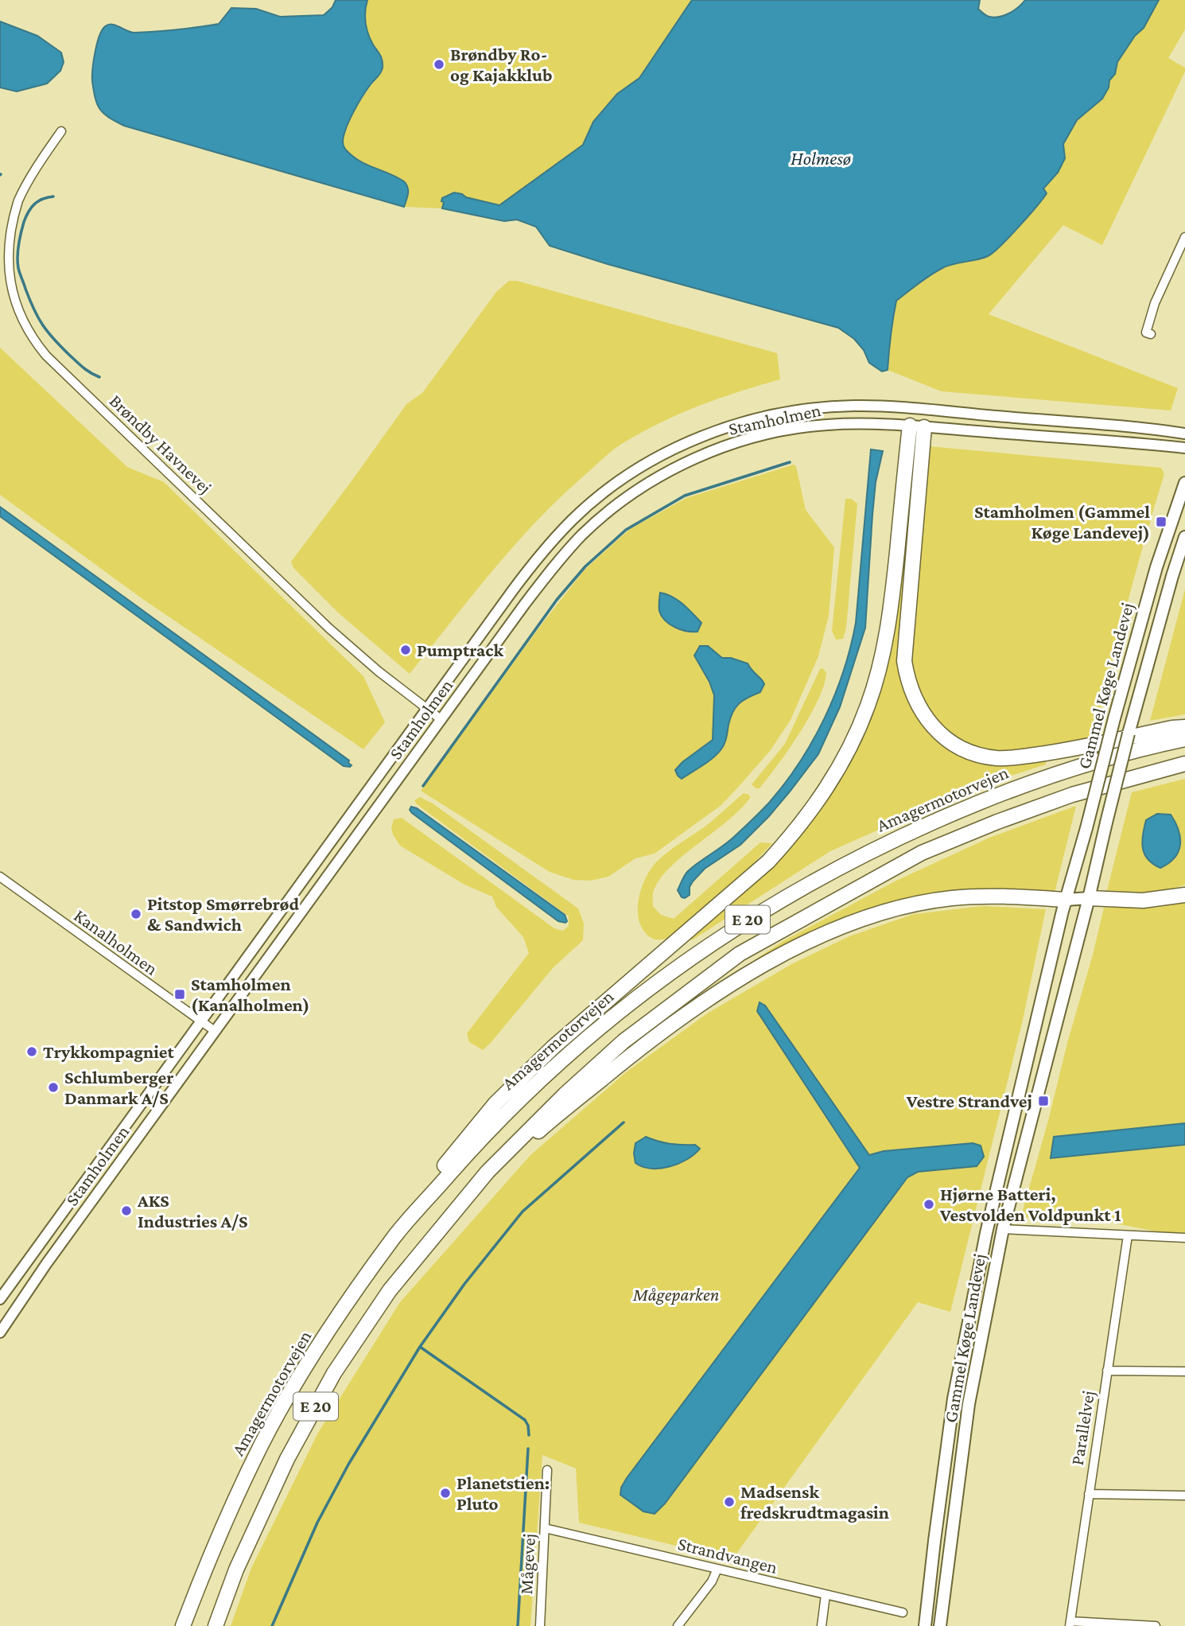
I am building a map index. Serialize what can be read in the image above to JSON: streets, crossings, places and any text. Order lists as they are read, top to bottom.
{
  "streets": {
    "highway": ["Amagermotorvejen", "E 20"],
    "main road": ["Gammel Køge Landevej"],
    "street": [
      "Stamholmen",
      "Brøndby Havnevej",
      "Kanalholmen",
      "Parallelvej",
      "Strandvangen",
      "Mågevej"
    ]
  },
  "crossings": [
    ["Stamholmen", "Brøndby Havnevej"],
    ["Stamholmen", "Kanalholmen"],
    ["Strandvangen", "Mågevej"]
  ],
  "water": ["Holmesø"],
  "parks": ["Mågeparken"],
  "places": {
    "other": [
      "Brøndby Ro- og Kajakklub",
      "Pumptrack",
      "Pitstop Smørrebrød & Sandwich",
      "Trykkompagniet",
      "Schlumberger Danmark A/S",
      "Hjørne Batteri, Vestvolden Voldpunkt 1",
      "AKS Industries A/S",
      "Planetstien: Pluto",
      "Madsensk fredskrudtmagasin"
    ],
    "transit": ["Stamholmen (Gammel Køge Landevej)", "Stamholmen (Kanalholmen)", "Vestre Strandvej"]
  }
}
